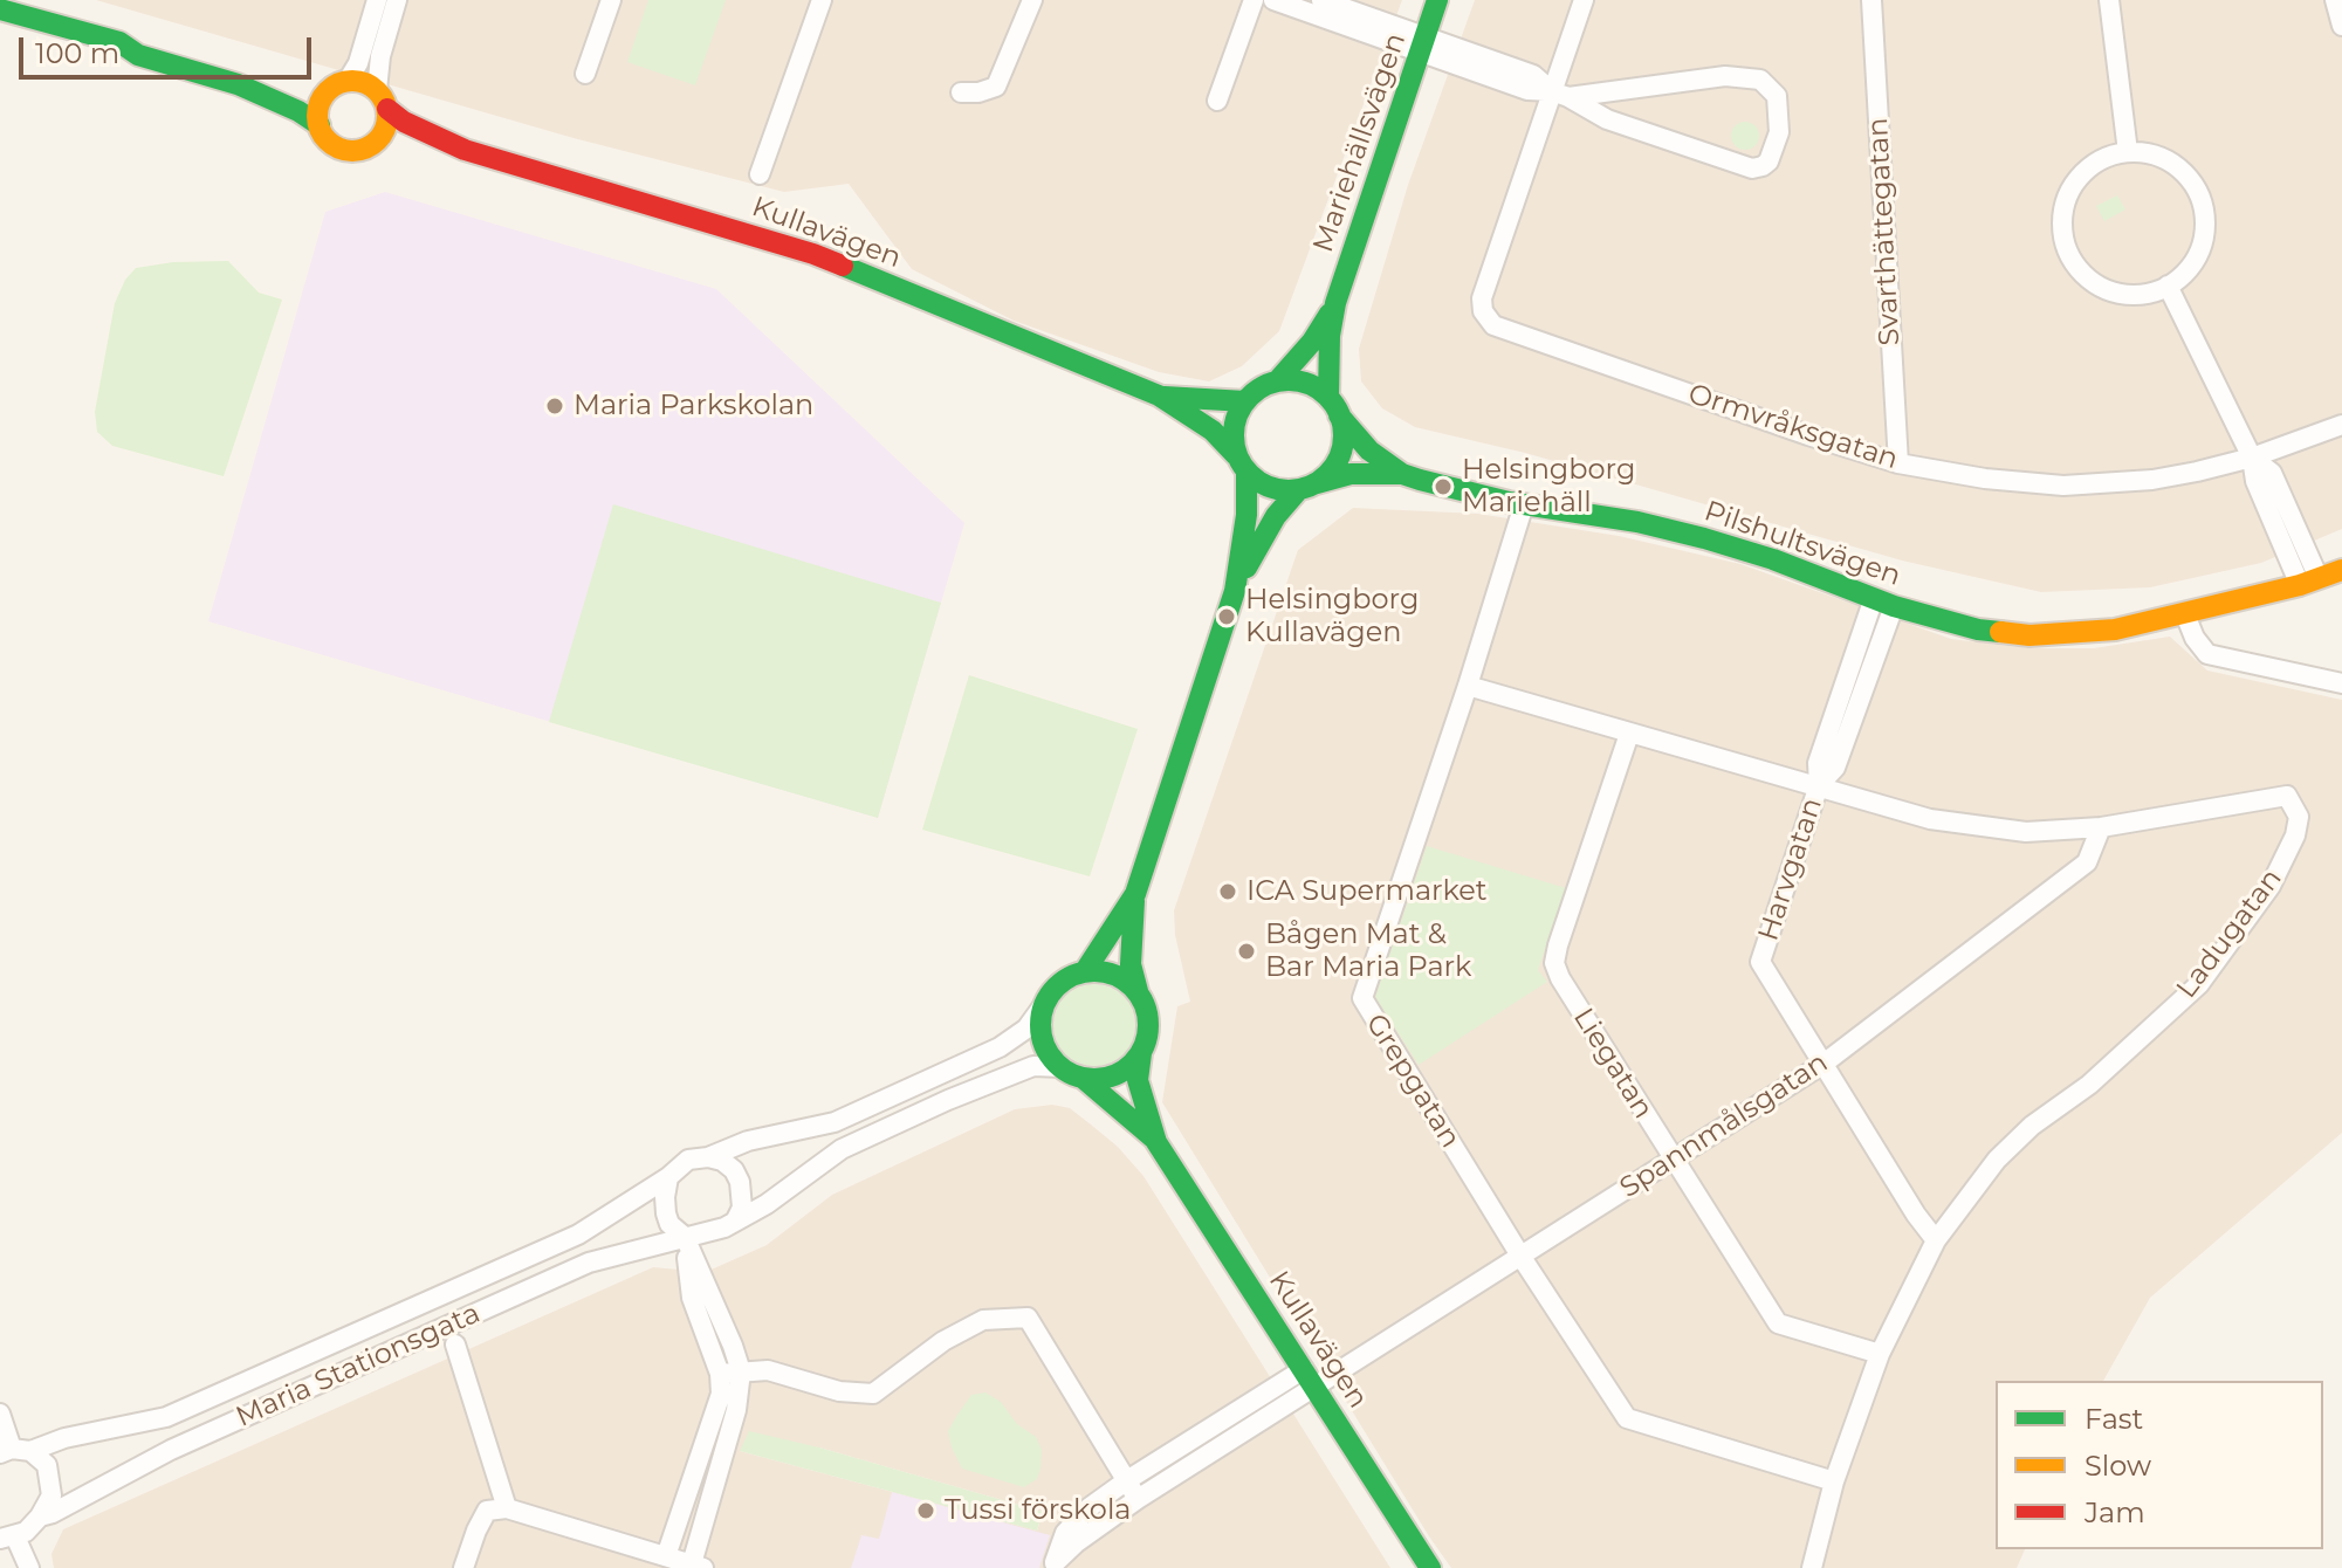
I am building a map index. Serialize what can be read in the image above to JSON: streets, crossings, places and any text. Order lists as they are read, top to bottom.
{
  "streets": {
    "street": [
      "Mariehällsvägen",
      "Svarthättegatan",
      "Kullavägen",
      "Ormvråksgatan",
      "Pilshultsvägen",
      "Harvgatan",
      "Ladugatan",
      "Liegatan",
      "Grepgatan",
      "Spannmålsgatan",
      "Maria Stationsgata"
    ]
  },
  "crossings": [
    ["Mariehällsvägen", "Kullavägen"],
    ["Mariehällsvägen", "Pilshultsvägen"],
    ["Svarthättegatan", "Ormvråksgatan"],
    ["Kullavägen", "Pilshultsvägen"],
    ["Kullavägen", "Spannmålsgatan"],
    ["Kullavägen", "Maria Stationsgata"],
    ["Pilshultsvägen", "Harvgatan"],
    ["Pilshultsvägen", "Grepgatan"],
    ["Harvgatan", "Ladugatan"],
    ["Harvgatan", "Spannmålsgatan"],
    ["Ladugatan", "Liegatan"],
    ["Ladugatan", "Grepgatan"],
    ["Ladugatan", "Spannmålsgatan"],
    ["Liegatan", "Spannmålsgatan"],
    ["Grepgatan", "Spannmålsgatan"]
  ],
  "places": [
    "Maria Parkskolan",
    "Helsingborg Mariehäll",
    "Helsingborg Kullavägen",
    "ICA Supermarket",
    "Bågen Mat & Bar Maria Park",
    "Tussi förskola"
  ],
  "legend": ["Fast", "Slow", "Jam"],
  "scale_bar": "100 m"
}
